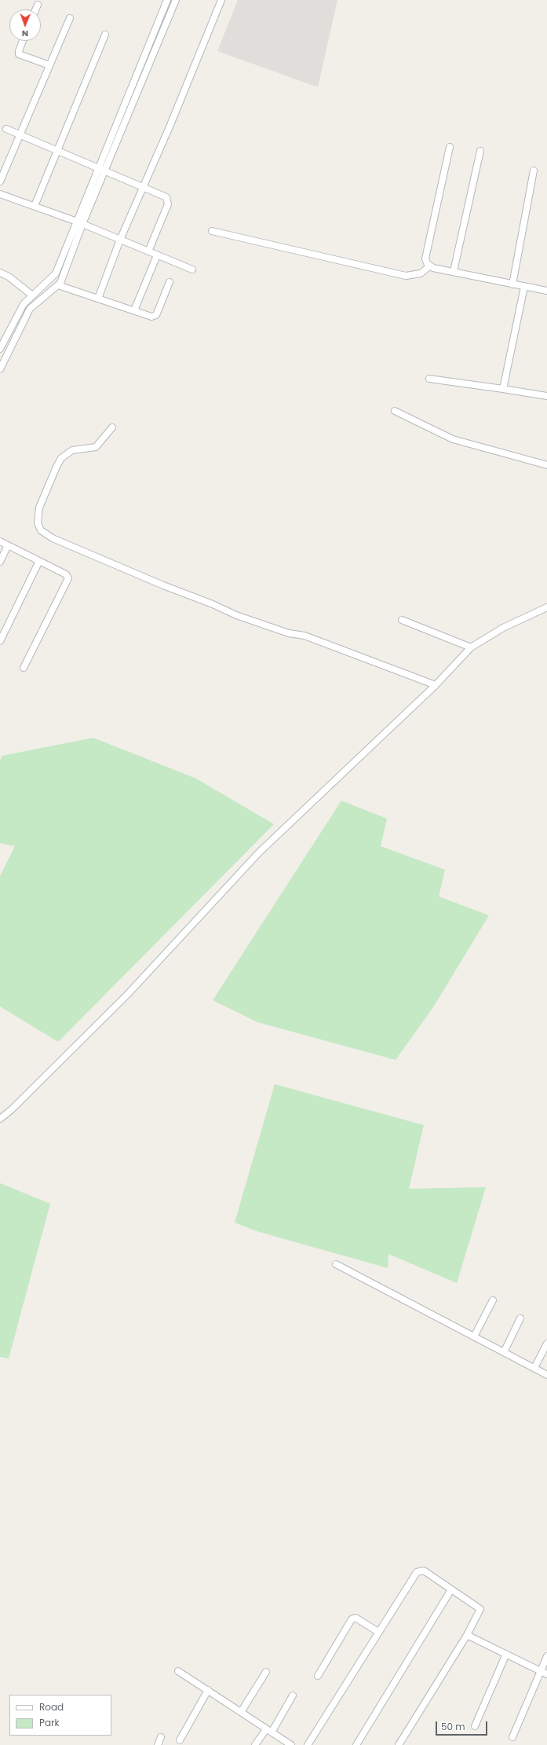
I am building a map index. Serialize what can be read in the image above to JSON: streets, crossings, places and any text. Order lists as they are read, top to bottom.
{
  "legend": ["Road", "Park"],
  "scale_bar": "50 m",
  "north": "bottom"
}
